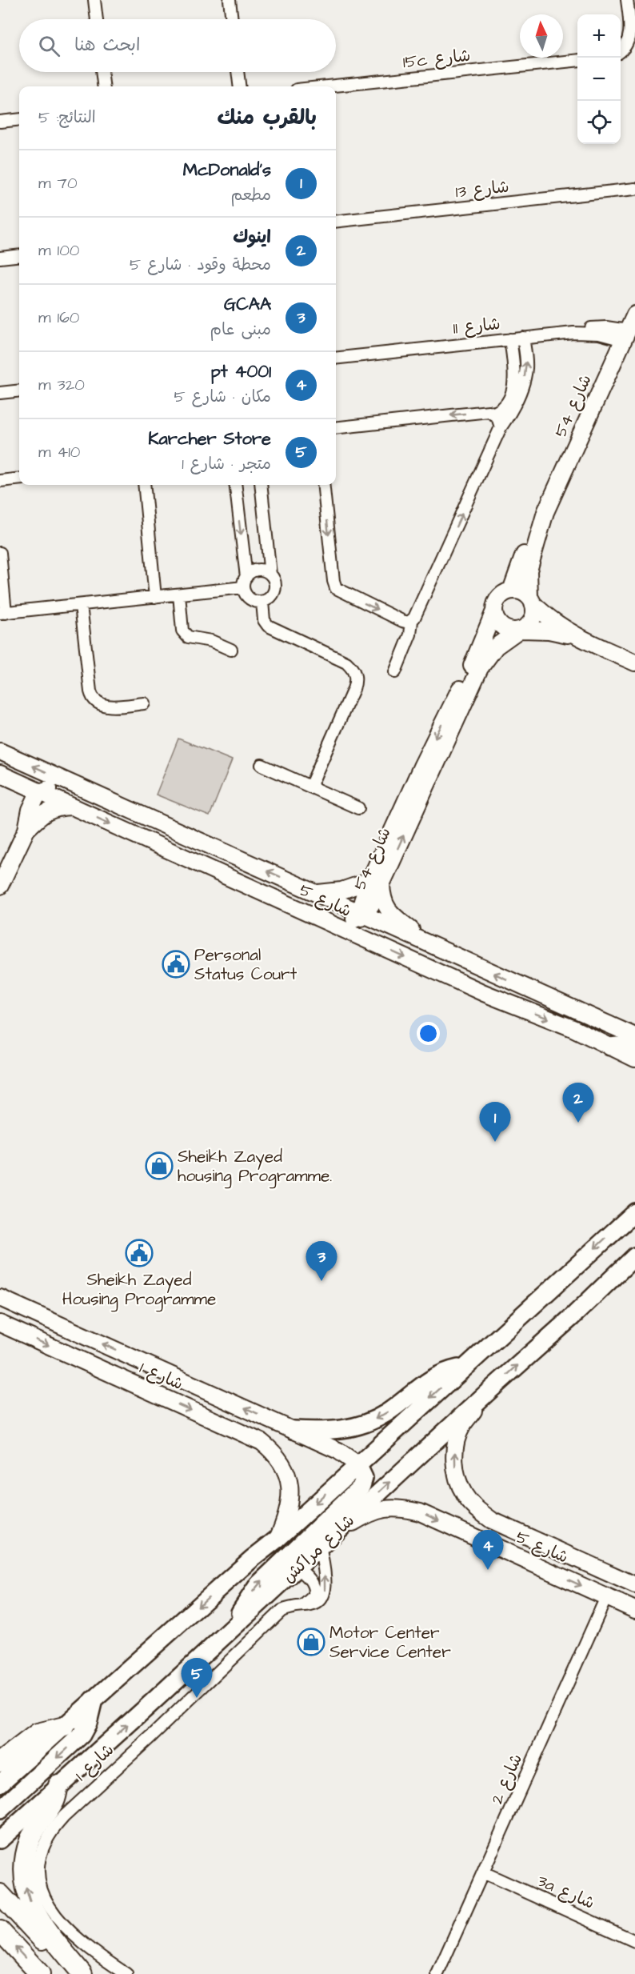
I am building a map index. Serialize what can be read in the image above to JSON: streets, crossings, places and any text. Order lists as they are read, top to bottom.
{
  "streets": {
    "main road": ["شارع مراكش"],
    "street": [
      "15c شارع",
      "شارع 13",
      "شارع 11",
      "شارع 54",
      "شارع 5",
      "شارع 1",
      "شارع 2",
      "3a شارع"
    ]
  },
  "crossings": [
    ["شارع 11", "شارع 54"],
    ["شارع 54", "شارع 5"],
    ["شارع 5", "شارع 1"],
    ["شارع 5", "شارع مراكش"],
    ["شارع 5", "شارع 2"],
    ["شارع 1", "شارع مراكش"],
    ["شارع 2", "3a شارع"]
  ],
  "places": {
    "public building": ["Personal Status Court", "Sheikh Zayed Housing Programme"],
    "shop": ["Sheikh Zayed housing Programme.", "Motor Center Service Center"]
  },
  "north": "top",
  "page": {
    "map_buttons": ["+", "−"],
    "search": "ابحث هنا",
    "heading": ["بالقرب منك", "النتائج: 5"],
    "list": [
      {
        "mark": "1",
        "name": "McDonald's",
        "note": "مطعم",
        "value": "70 m"
      },
      {
        "mark": "2",
        "name": "اينوك",
        "note": "محطة وقود · شارع 5",
        "value": "100 m"
      },
      {
        "mark": "3",
        "name": "GCAA",
        "note": "مبنى عام",
        "value": "160 m"
      },
      {
        "mark": "4",
        "name": "pt 4001",
        "note": "مكان · شارع 5",
        "value": "320 m"
      },
      {
        "mark": "5",
        "name": "Karcher Store",
        "note": "متجر · شارع 1",
        "value": "410 m"
      }
    ],
    "pins": [
      "2",
      "1",
      "3",
      "4",
      "5"
    ]
  }
}
